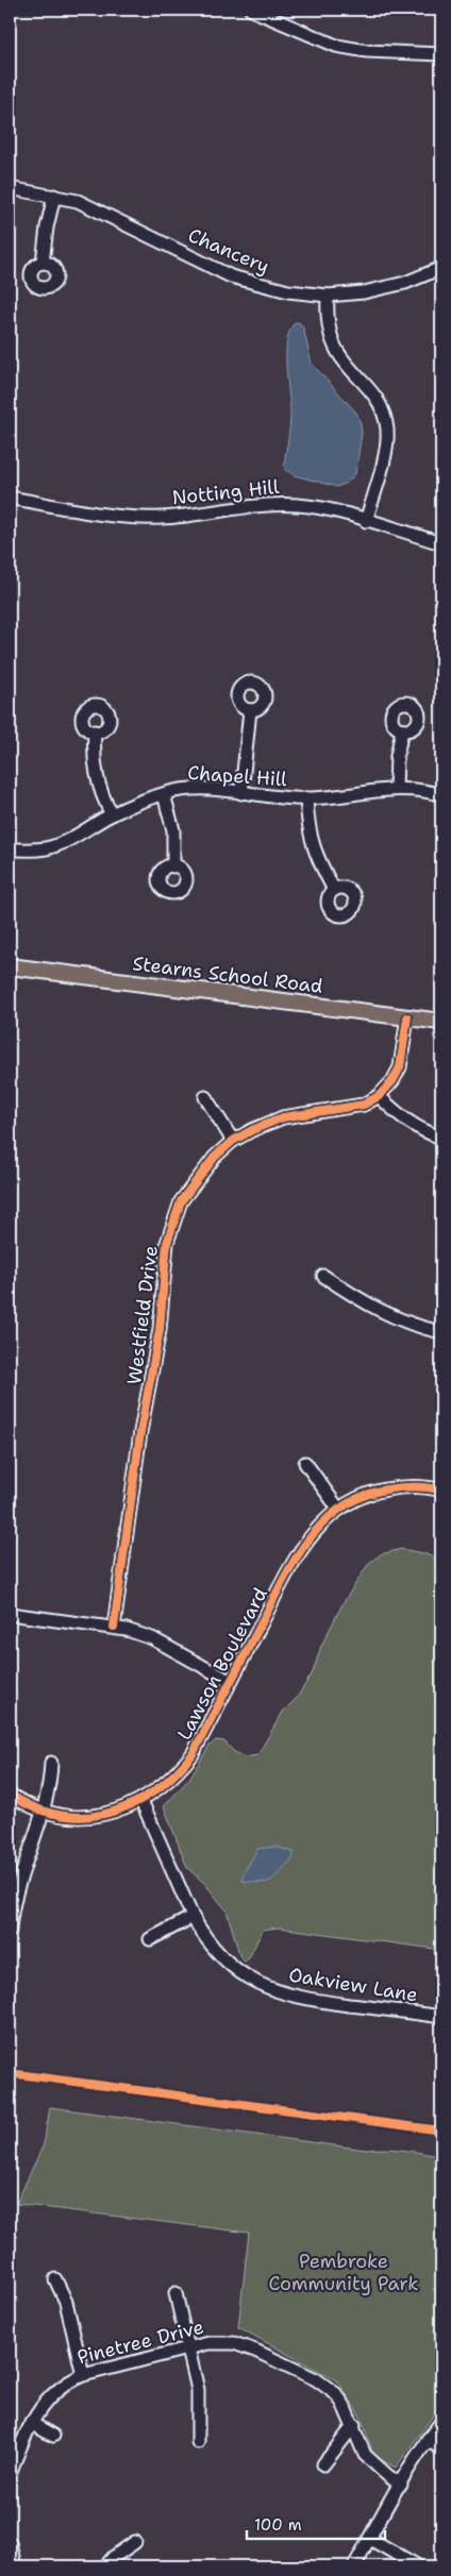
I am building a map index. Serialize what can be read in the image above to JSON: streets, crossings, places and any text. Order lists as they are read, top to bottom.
{
  "streets": {
    "main road": ["Stearns School Road"],
    "street": [
      "Chancery",
      "Notting Hill",
      "Chapel Hill",
      "Westfield Drive",
      "Lawson Boulevard",
      "Oakview Lane",
      "Pinetree Drive"
    ]
  },
  "crossings": [
    ["Stearns School Road", "Westfield Drive"],
    ["Lawson Boulevard", "Oakview Lane"]
  ],
  "parks": ["Pembroke Community Park"],
  "scale_bar": "100 m"
}
